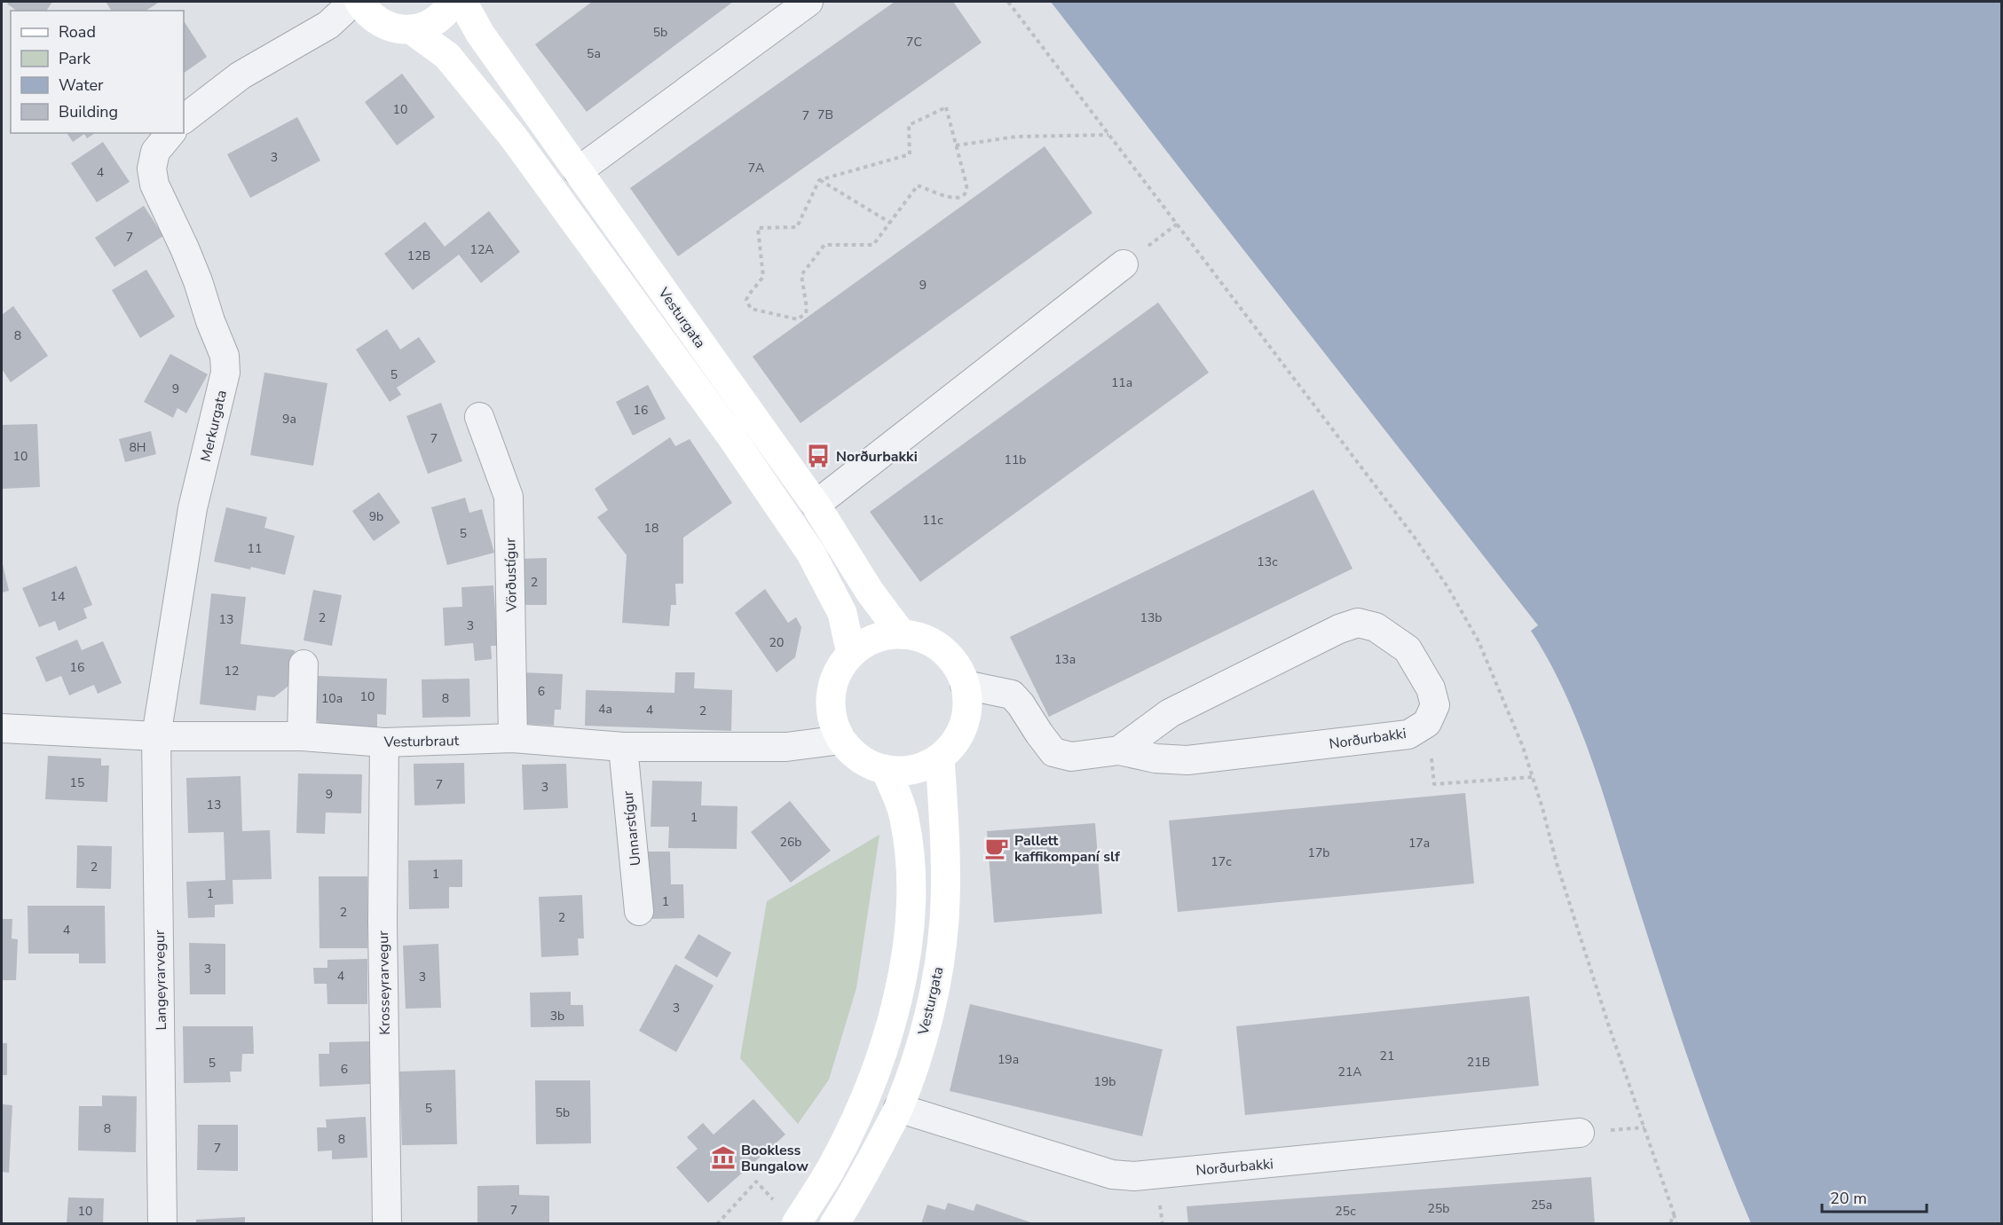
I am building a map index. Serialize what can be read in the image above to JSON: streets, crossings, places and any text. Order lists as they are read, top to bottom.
{
  "streets": {
    "main road": ["Vesturgata"],
    "street": [
      "Merkurgata",
      "Vörðustígur",
      "Norðurbakki",
      "Vesturbraut",
      "Unnarstígur",
      "Langeyrarvegur",
      "Krosseyrarvegur"
    ]
  },
  "crossings": [
    ["Vesturgata", "Norðurbakki"],
    ["Vesturgata", "Vesturbraut"],
    ["Merkurgata", "Vesturbraut"],
    ["Merkurgata", "Langeyrarvegur"],
    ["Vörðustígur", "Vesturbraut"],
    ["Norðurbakki", "Vesturbraut"],
    ["Vesturbraut", "Unnarstígur"],
    ["Vesturbraut", "Langeyrarvegur"],
    ["Vesturbraut", "Krosseyrarvegur"]
  ],
  "places": {
    "bus stop": ["Norðurbakki"],
    "cafe": ["Pallett kaffikompaní slf"],
    "museum": ["Bookless Bungalow"]
  },
  "house_numbers": [
    "5b",
    "7C",
    "5a",
    "10",
    "7B",
    "7",
    "3",
    "7A",
    "4",
    "7",
    "12A",
    "12B",
    "9",
    "8",
    "5",
    "11a",
    "9",
    "16",
    "9a",
    "7",
    "8H",
    "10",
    "11b",
    "9b",
    "11c",
    "18",
    "5",
    "11",
    "13c",
    "2",
    "14",
    "2",
    "13b",
    "13",
    "3",
    "20",
    "13a",
    "16",
    "12",
    "6",
    "10",
    "10a",
    "8",
    "4a",
    "4",
    "2",
    "15",
    "7",
    "3",
    "9",
    "13",
    "1",
    "26b",
    "17a",
    "17b",
    "17c",
    "2",
    "1",
    "1",
    "1",
    "2",
    "2",
    "4",
    "3",
    "4",
    "3",
    "3",
    "3b",
    "21",
    "19a",
    "21B",
    "5",
    "6",
    "21A",
    "19b",
    "5",
    "5b",
    "8",
    "8",
    "7",
    "25a",
    "25b",
    "7",
    "10",
    "25c"
  ],
  "legend": [
    "Road",
    "Park",
    "Water",
    "Building"
  ],
  "scale_bar": "20 m"
}
